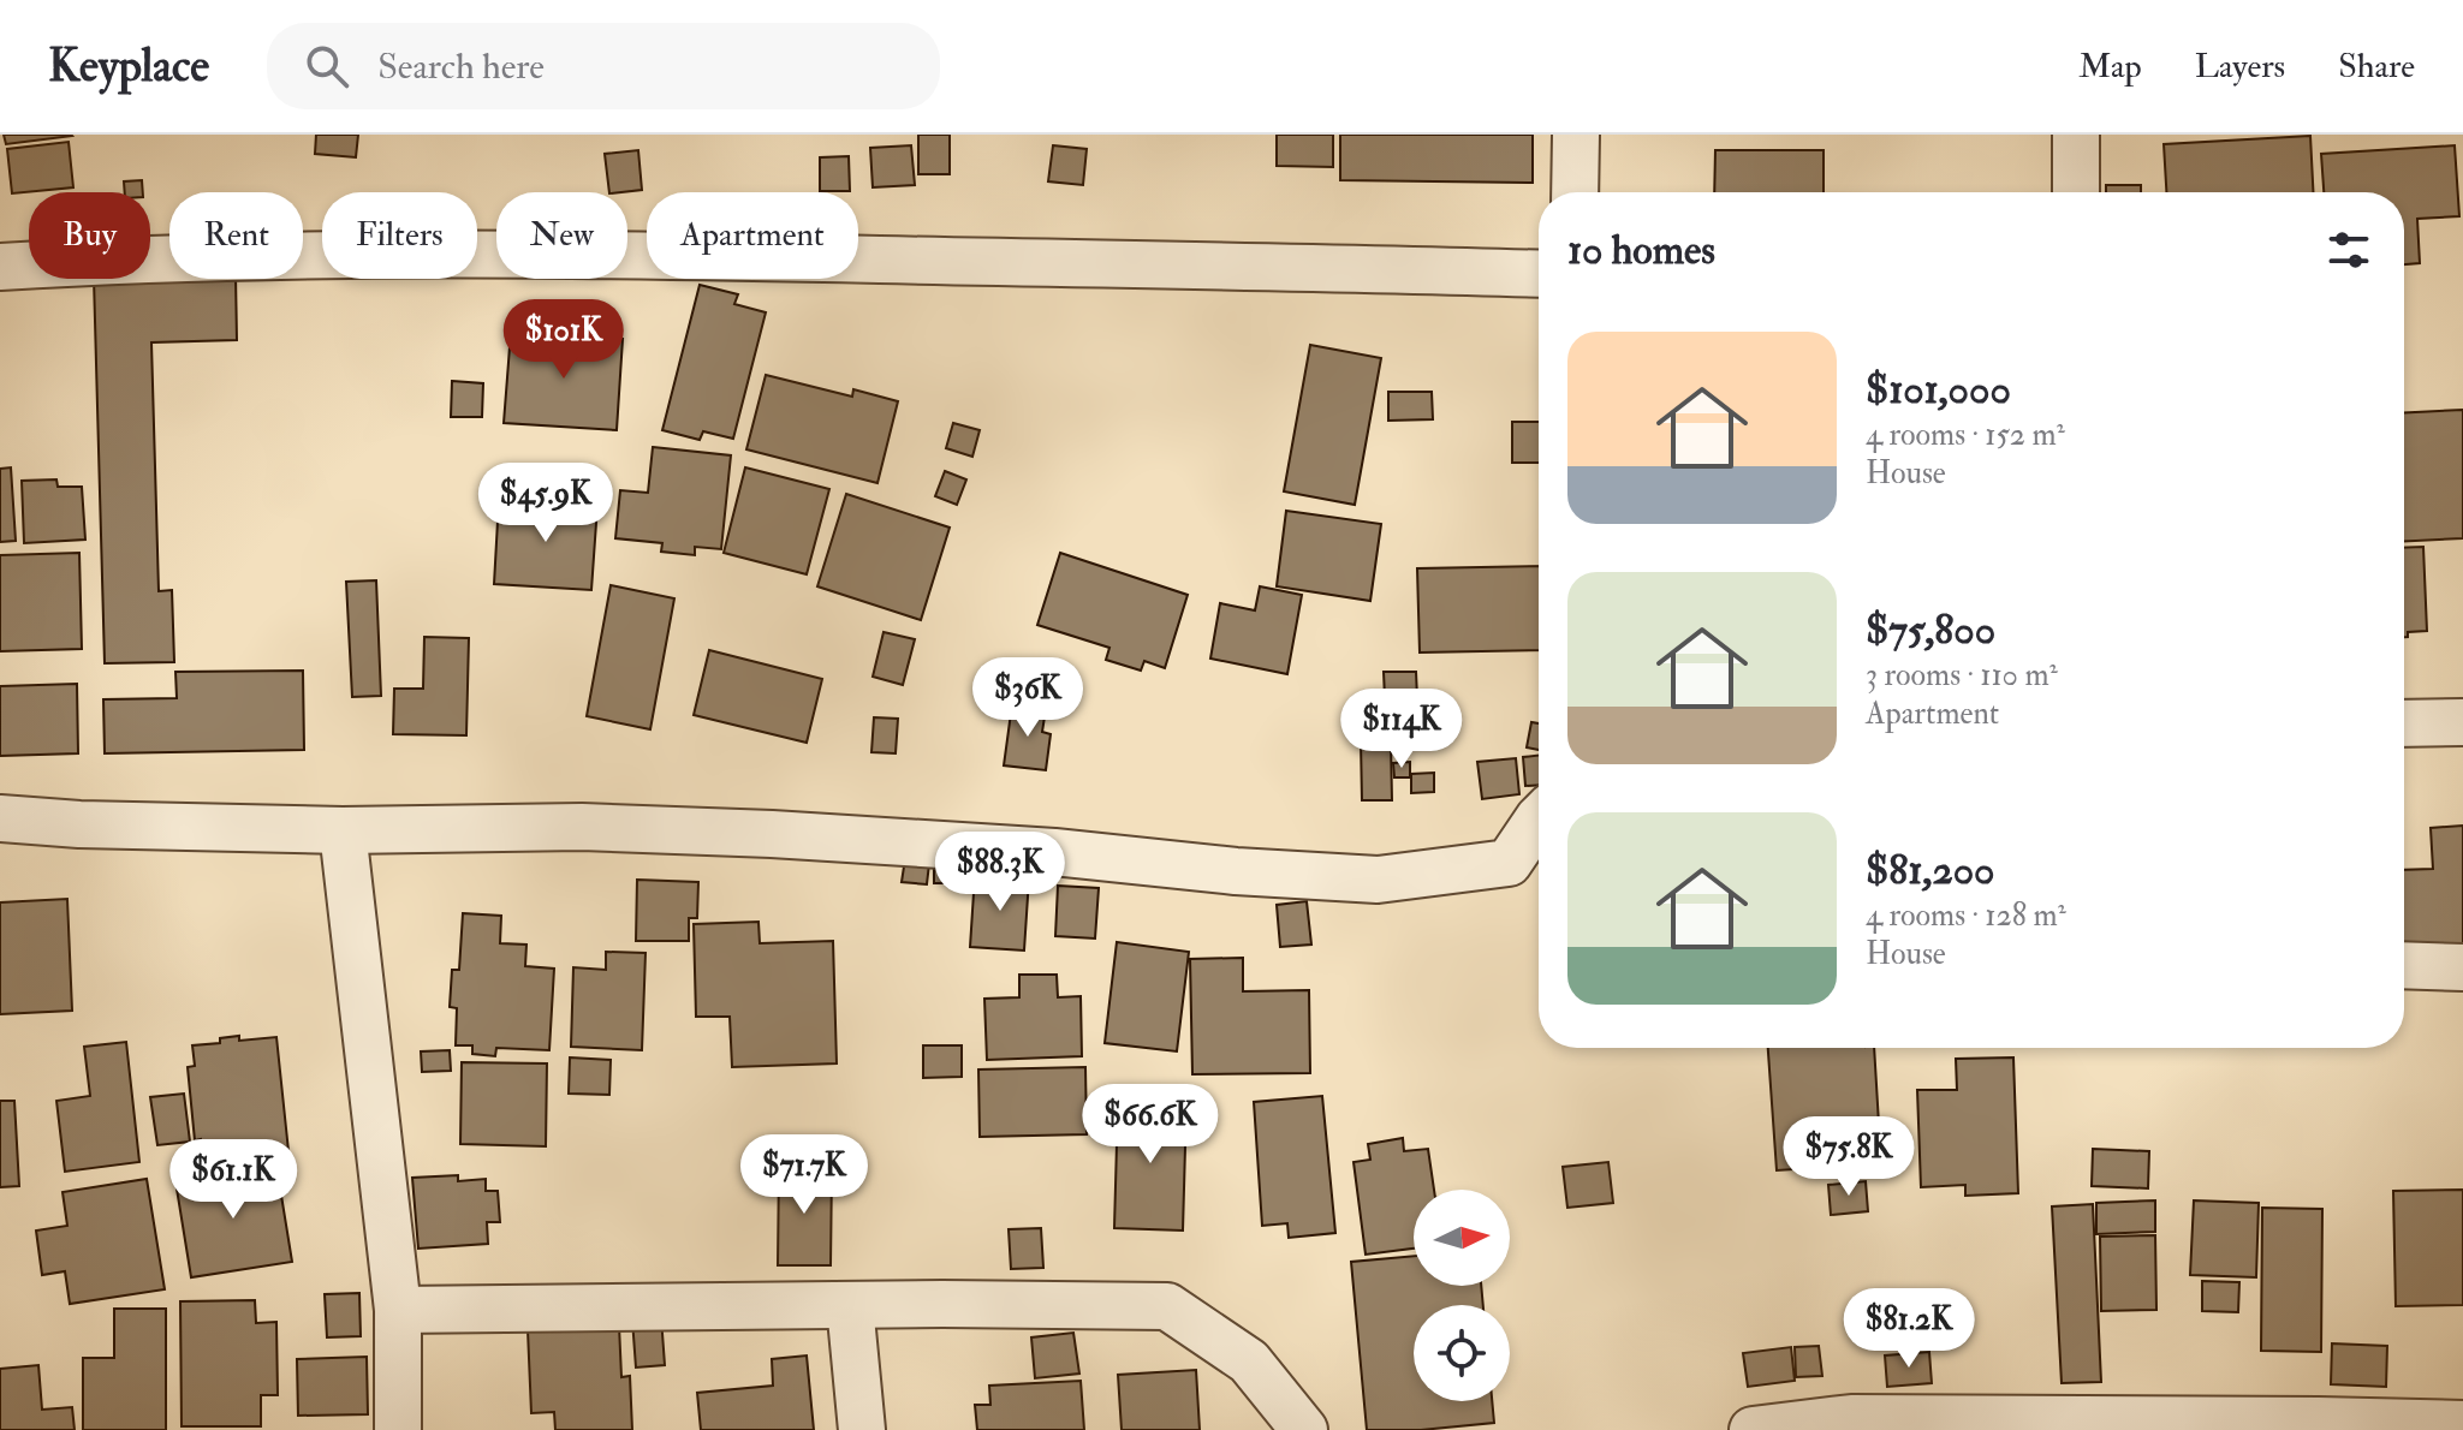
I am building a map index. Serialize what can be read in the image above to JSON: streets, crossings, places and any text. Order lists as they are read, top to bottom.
{
  "north": "right",
  "page": {
    "header": "Keyplace",
    "search": "Search here",
    "nav": ["Map", "Layers", "Share"],
    "chip": [
      "Buy",
      "Rent",
      "Filters",
      "New",
      "Apartment"
    ],
    "heading": "10 homes",
    "price": [
      "$101K",
      "$45.9K",
      "$36K",
      "$114K",
      "$88.3K",
      "$66.6K",
      "$75.8K",
      "$71.7K",
      "$61.1K",
      "$81.2K"
    ],
    "list": [
      {
        "name": "$101,000",
        "note": "4 rooms · 152 m² · House"
      },
      {
        "name": "$75,800",
        "note": "3 rooms · 110 m² · Apartment"
      },
      {
        "name": "$81,200",
        "note": "4 rooms · 128 m² · House"
      }
    ]
  }
}
